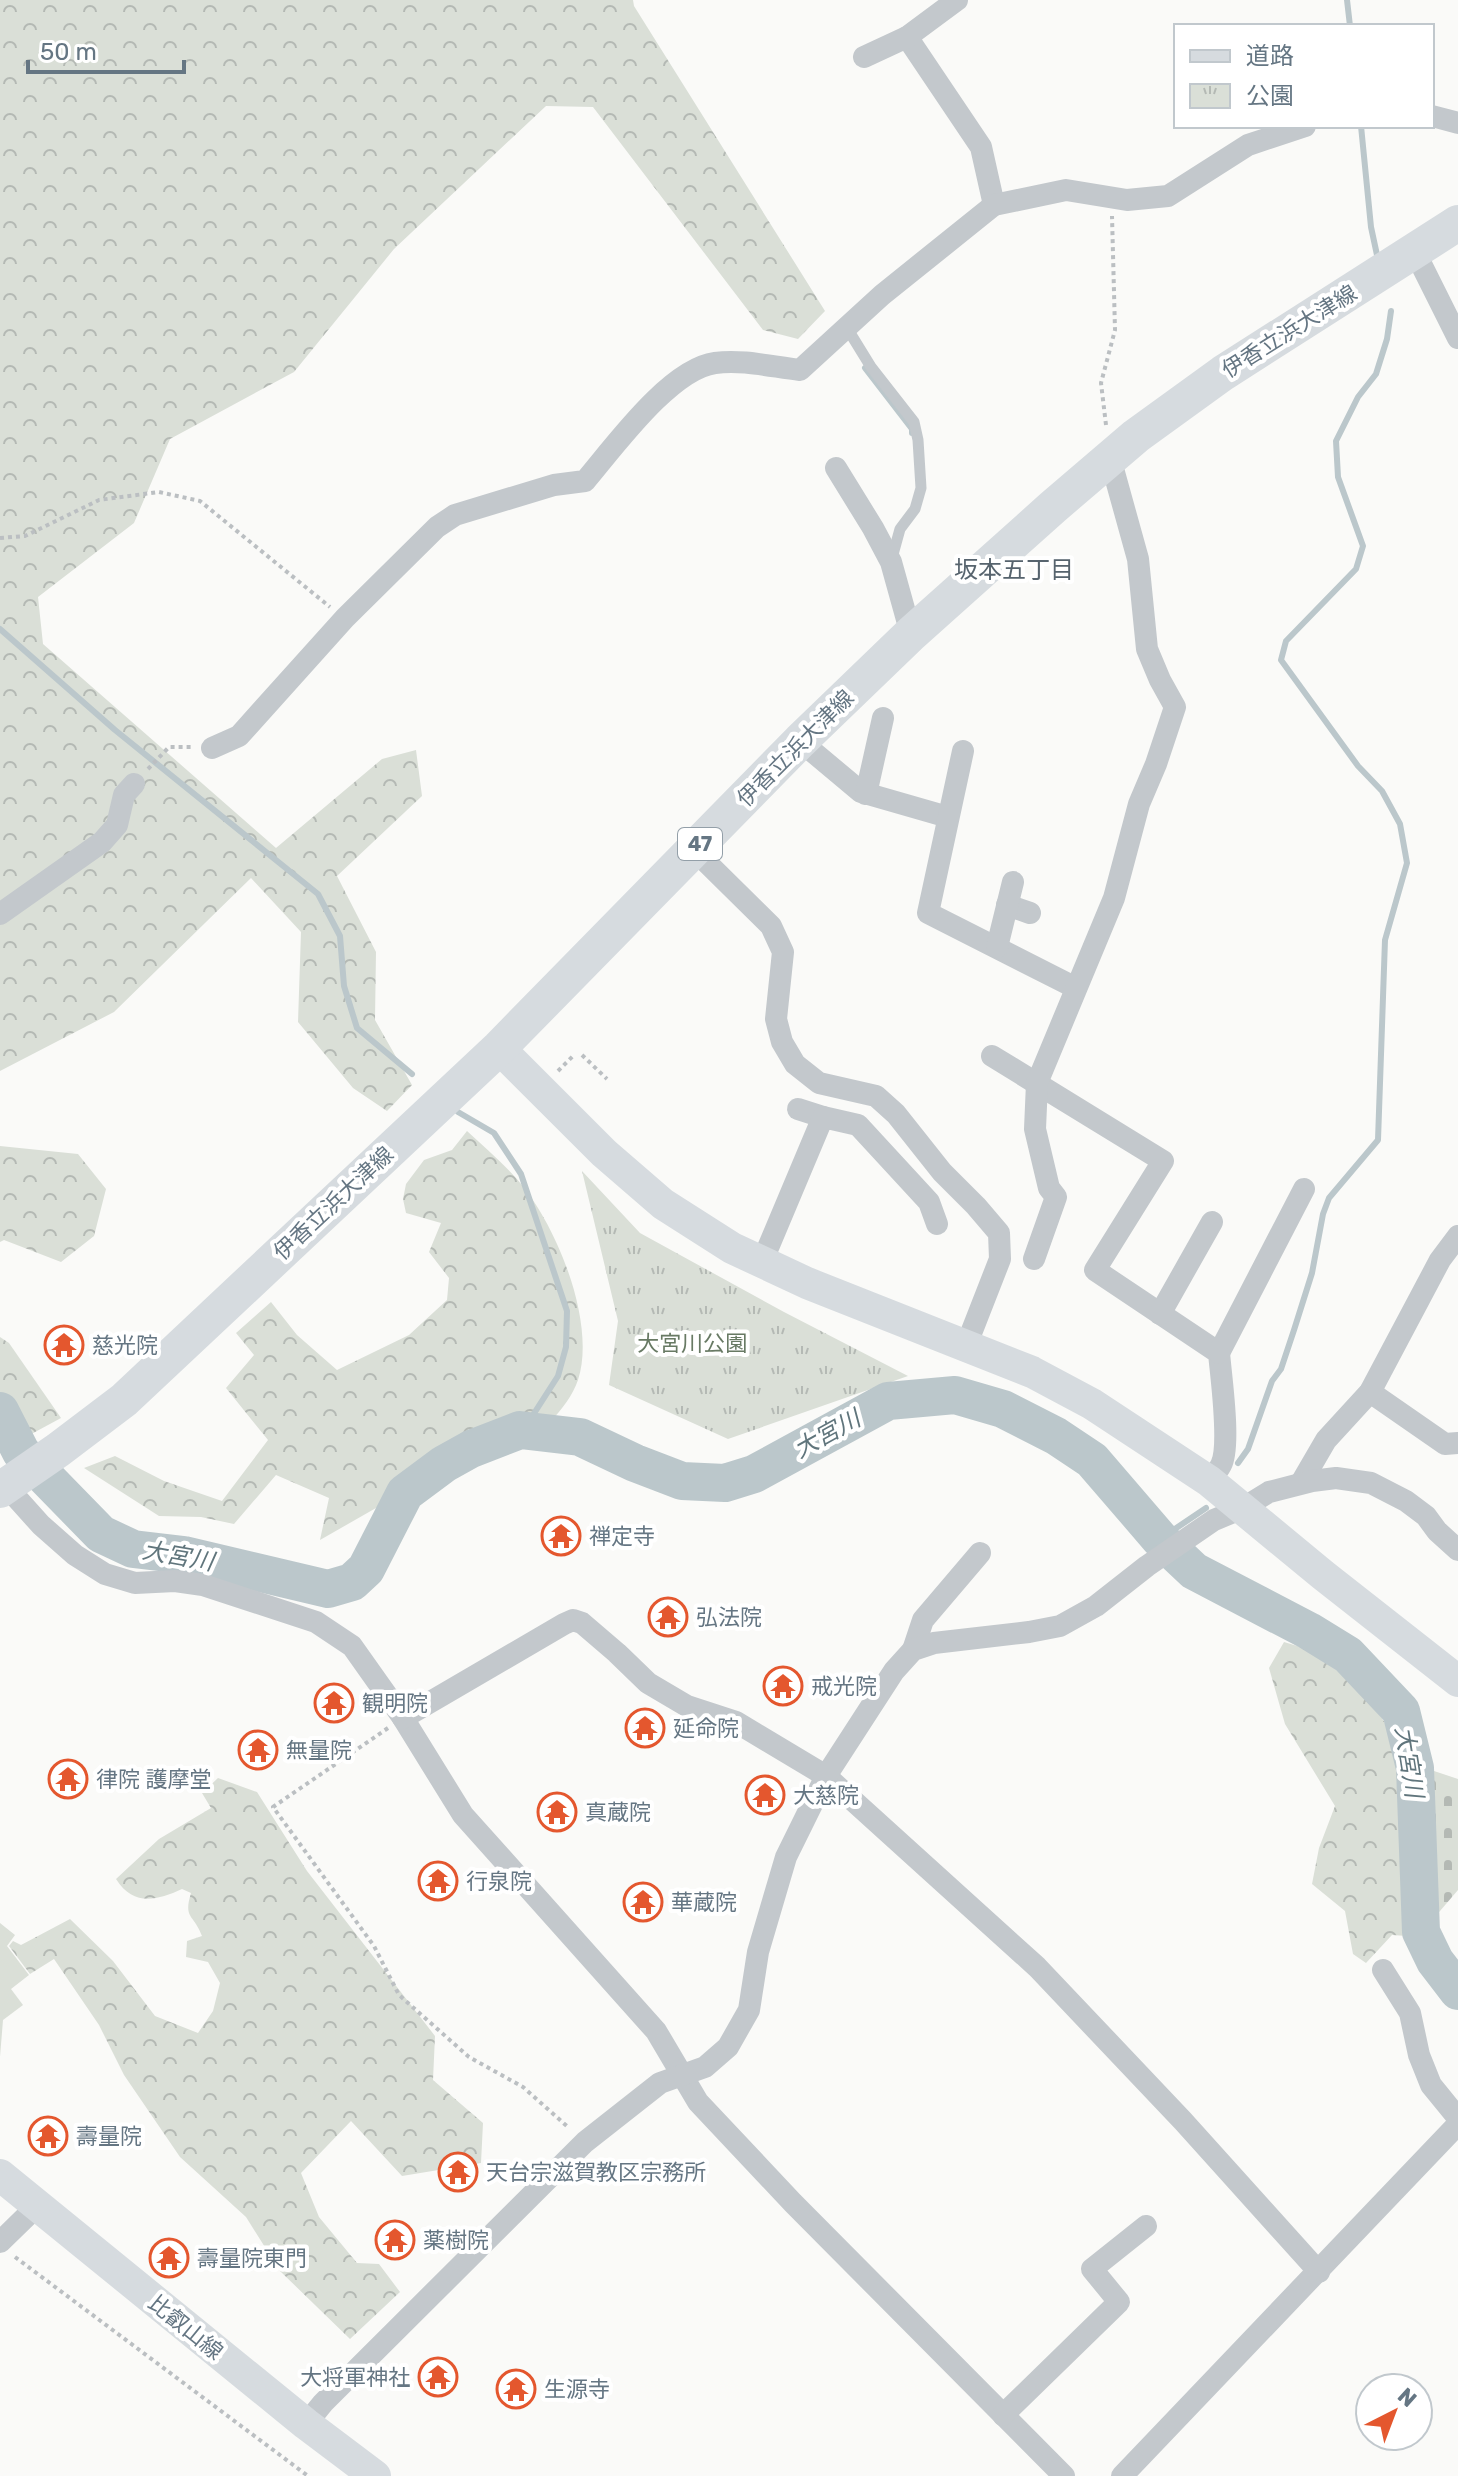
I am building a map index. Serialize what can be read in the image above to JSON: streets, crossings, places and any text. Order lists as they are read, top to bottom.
{
  "streets": {
    "main road": ["伊香立浜大津線", "47"],
    "street": ["比叡山線"]
  },
  "districts": ["坂本五丁目"],
  "water": ["大宮川"],
  "parks": ["大宮川公園"],
  "places": {
    "temple": [
      "慈光院",
      "禅定寺",
      "弘法院",
      "戒光院",
      "観明院",
      "延命院",
      "無量院",
      "律院 護摩堂",
      "大慈院",
      "真蔵院",
      "行泉院",
      "華蔵院",
      "壽量院",
      "天台宗滋賀教区宗務所",
      "薬樹院",
      "壽量院東門",
      "大将軍神社",
      "生源寺"
    ]
  },
  "legend": ["道路", "公園"],
  "scale_bar": "50 m",
  "north": "top right"
}
